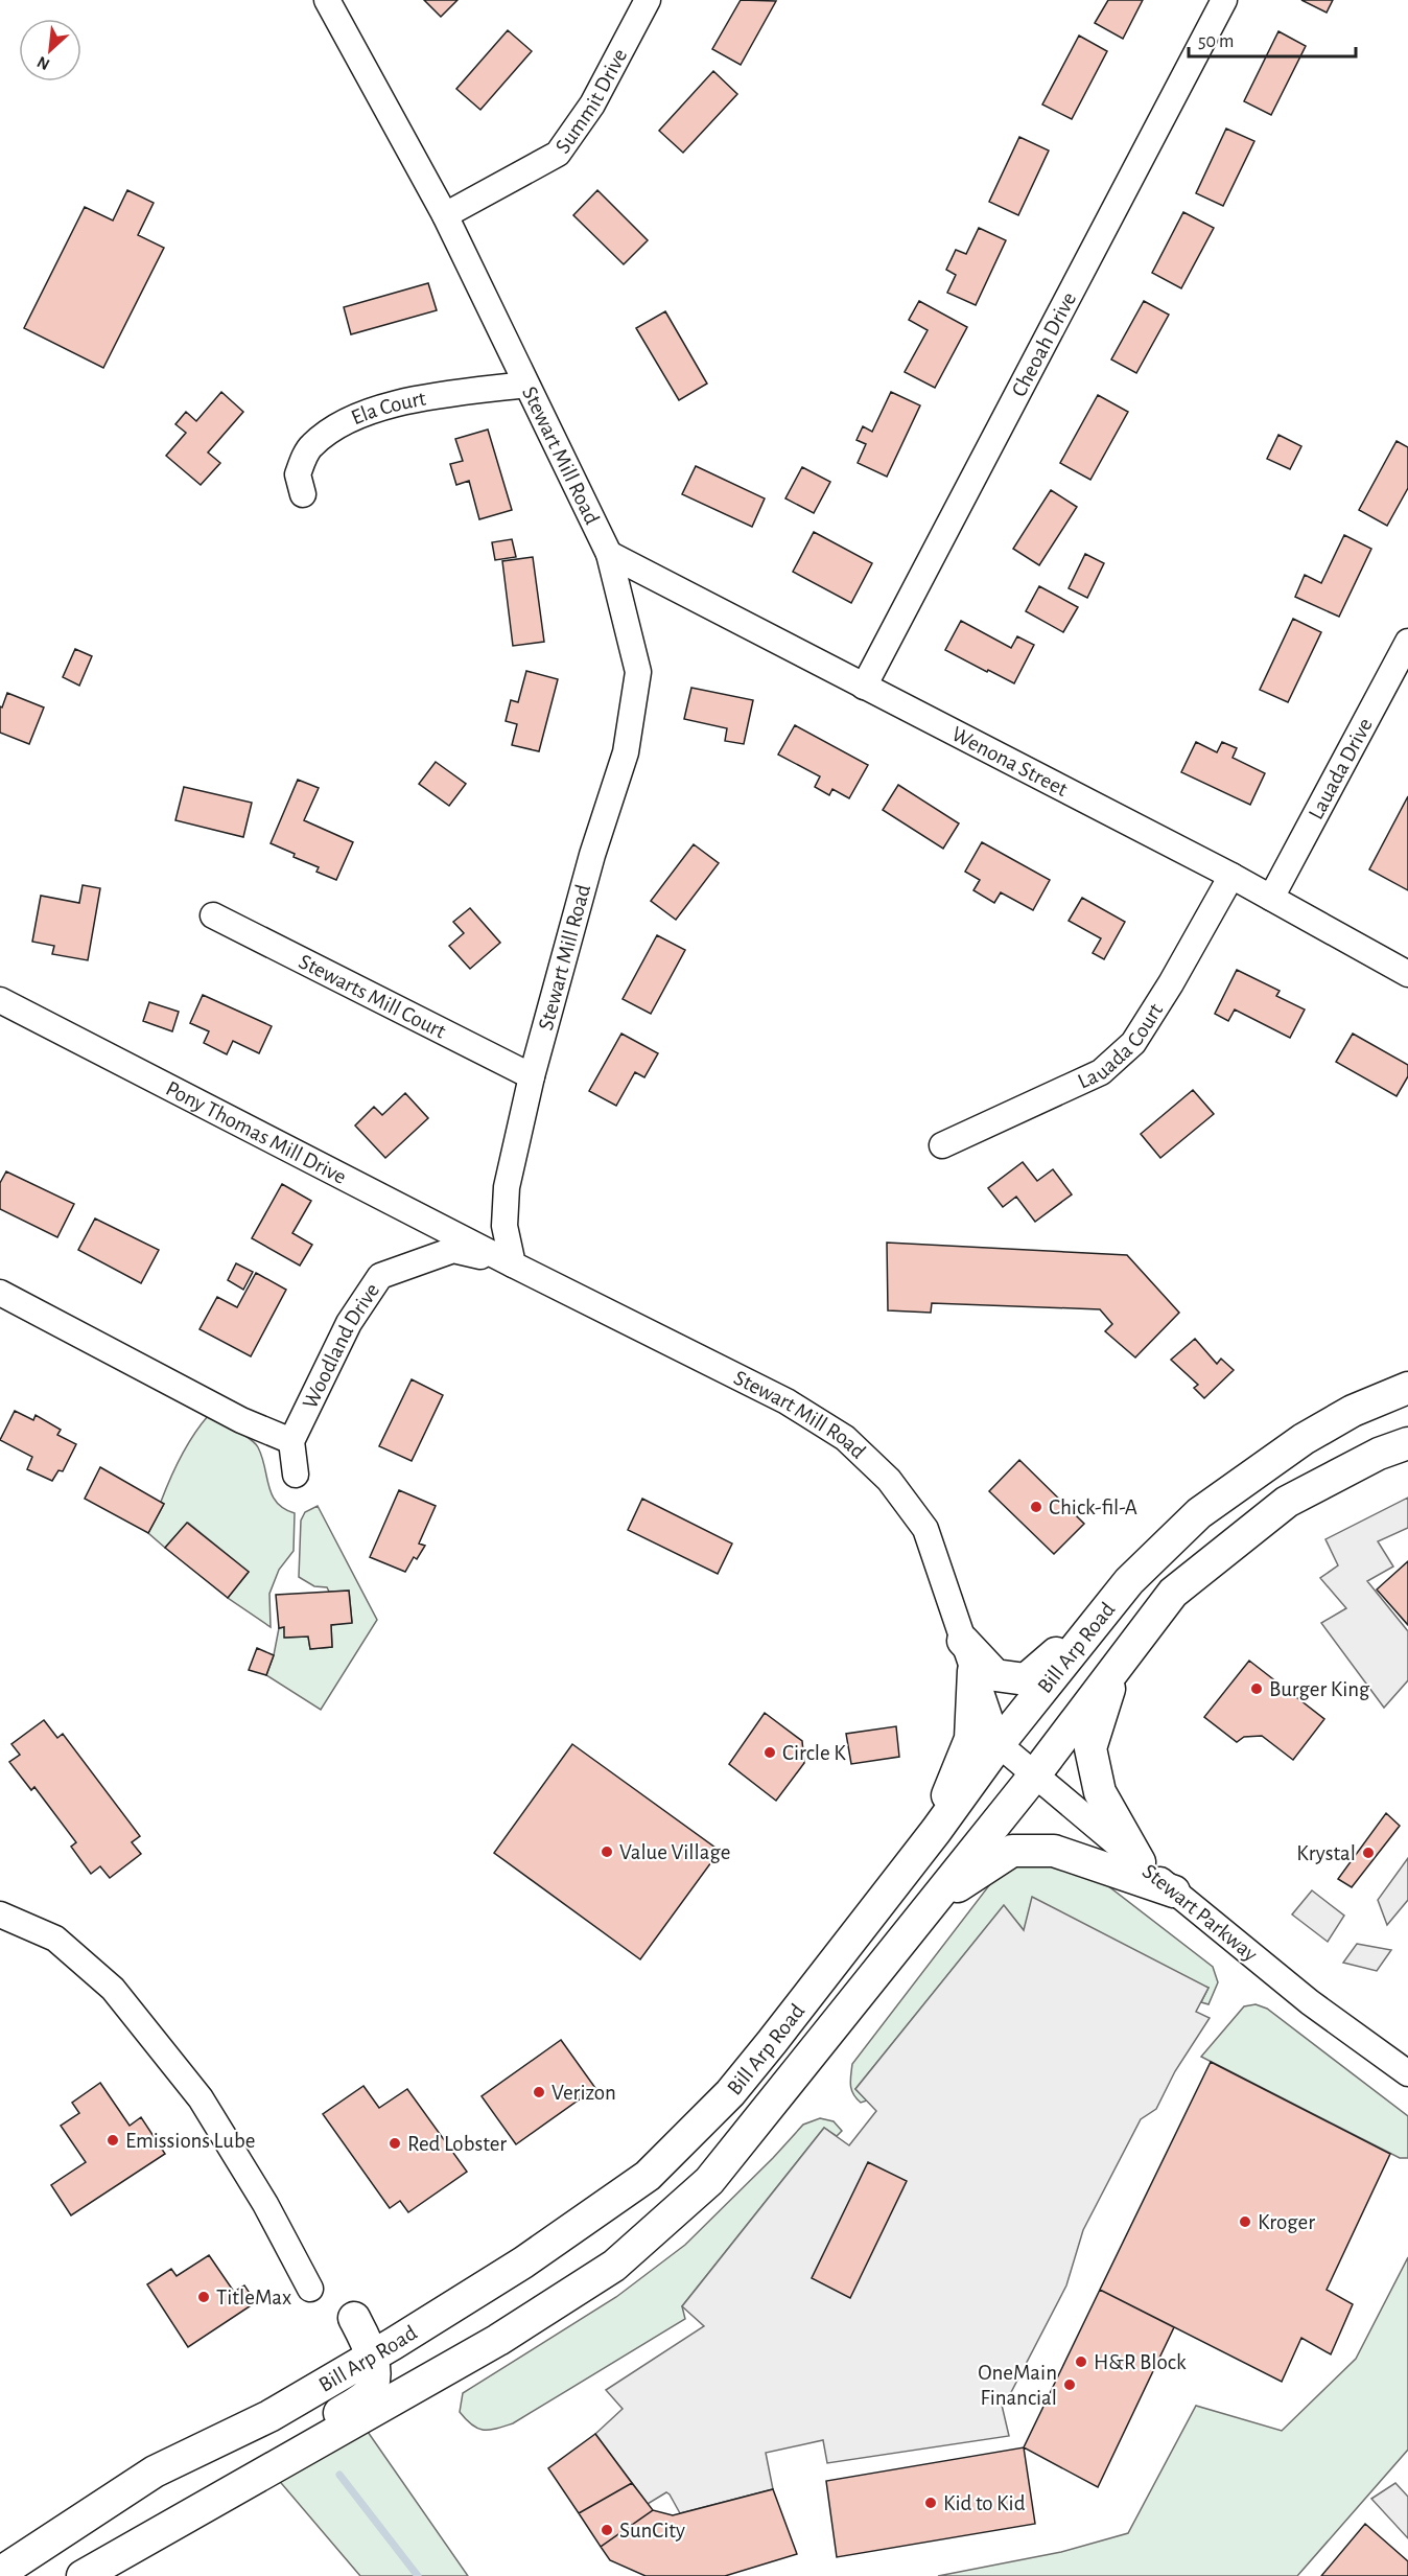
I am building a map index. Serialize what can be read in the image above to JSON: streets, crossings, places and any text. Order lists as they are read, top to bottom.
{
  "streets": {
    "main road": ["Bill Arp Road"],
    "street": [
      "Summit Drive",
      "Cheoah Drive",
      "Ela Court",
      "Stewart Mill Road",
      "Wenona Street",
      "Lauada Drive",
      "Stewarts Mill Court",
      "Lauada Court",
      "Pony Thomas Mill Drive",
      "Woodland Drive",
      "Stewart Parkway"
    ]
  },
  "crossings": [
    ["Summit Drive", "Stewart Mill Road"],
    ["Cheoah Drive", "Wenona Street"],
    ["Ela Court", "Stewart Mill Road"],
    ["Stewart Mill Road", "Wenona Street"],
    ["Stewart Mill Road", "Stewarts Mill Court"],
    ["Stewart Mill Road", "Pony Thomas Mill Drive"],
    ["Stewart Mill Road", "Woodland Drive"],
    ["Stewart Mill Road", "Bill Arp Road"],
    ["Stewart Mill Road", "Stewart Parkway"],
    ["Wenona Street", "Lauada Drive"],
    ["Wenona Street", "Lauada Court"],
    ["Pony Thomas Mill Drive", "Woodland Drive"],
    ["Bill Arp Road", "Stewart Parkway"]
  ],
  "places": [
    "Chick-fil-A",
    "Burger King",
    "Circle K",
    "Value Village",
    "Krystal",
    "Verizon",
    "Emissions Lube",
    "Red Lobster",
    "Kroger",
    "TitleMax",
    "H&R Block",
    "OneMain Financial",
    "Kid to Kid",
    "SunCity"
  ],
  "scale_bar": "50 m",
  "north": "bottom left"
}
